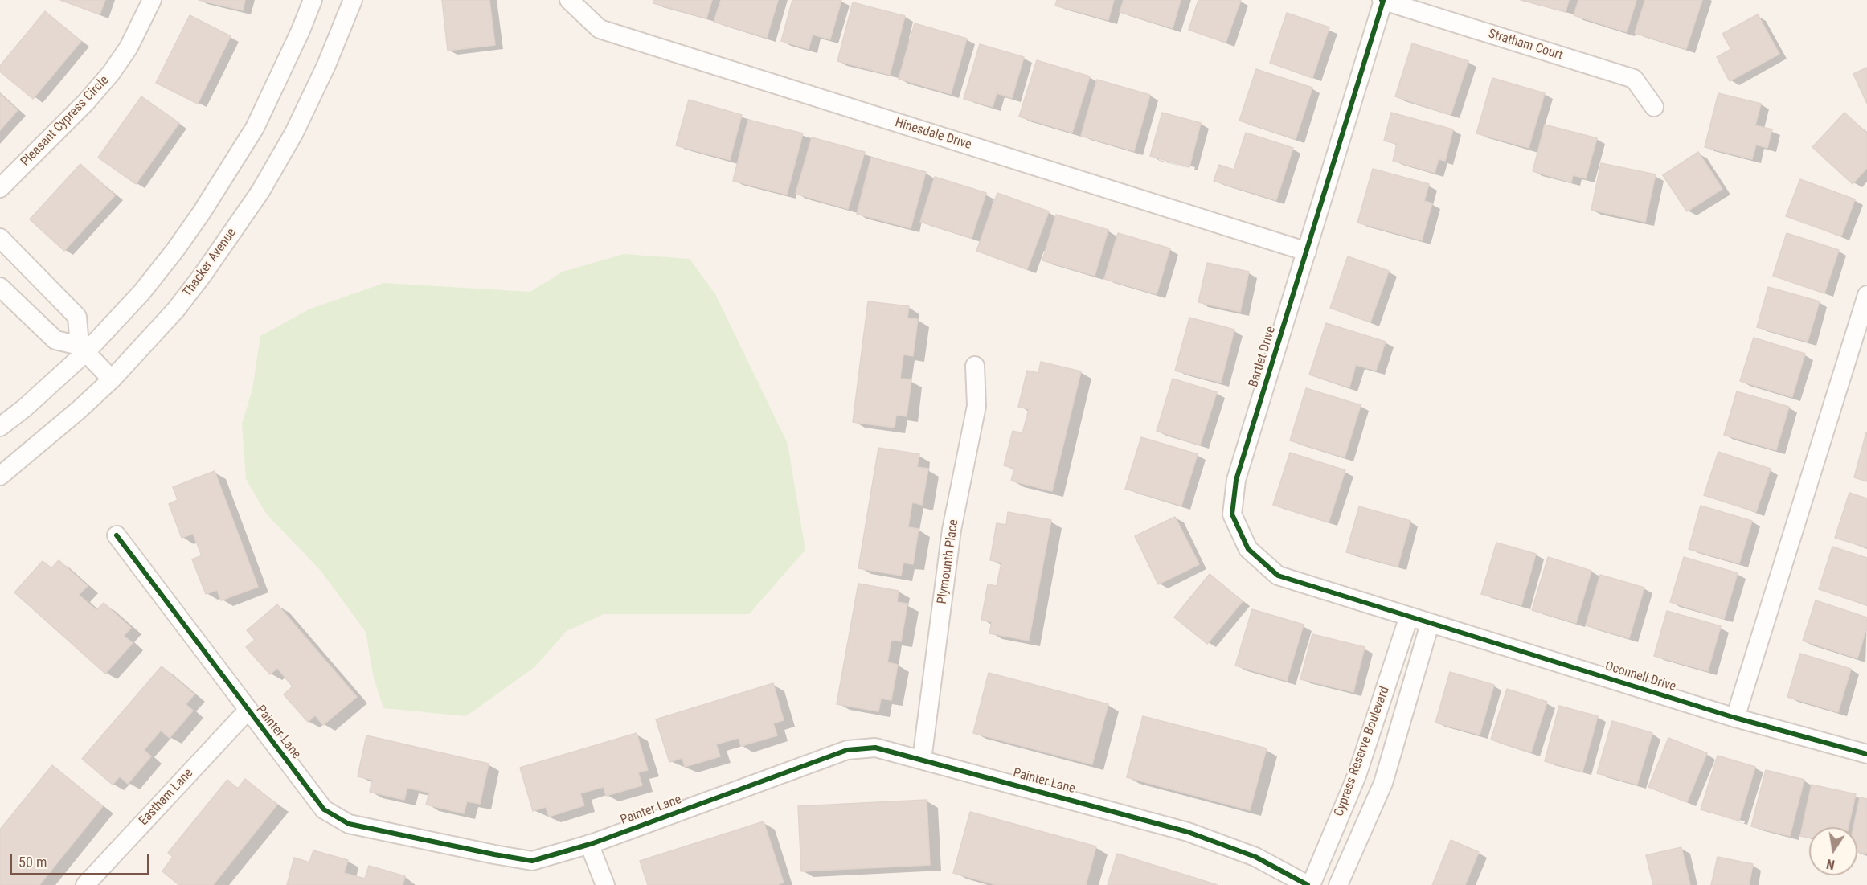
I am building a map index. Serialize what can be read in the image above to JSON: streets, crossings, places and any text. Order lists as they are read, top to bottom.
{
  "streets": {
    "street": [
      "Stratham Court",
      "Pleasant Cypress Circle",
      "Hinesdale Drive",
      "Thacker Avenue",
      "Bartlet Drive",
      "Plymounth Place",
      "Oconnell Drive",
      "Painter Lane",
      "Cypress Reserve Boulevard",
      "Eastham Lane"
    ]
  },
  "crossings": [
    ["Stratham Court", "Bartlet Drive"],
    ["Hinesdale Drive", "Bartlet Drive"],
    ["Bartlet Drive", "Oconnell Drive"],
    ["Bartlet Drive", "Cypress Reserve Boulevard"],
    ["Plymounth Place", "Painter Lane"],
    ["Oconnell Drive", "Cypress Reserve Boulevard"],
    ["Painter Lane", "Cypress Reserve Boulevard"],
    ["Painter Lane", "Eastham Lane"]
  ],
  "scale_bar": "50 m",
  "north": "bottom"
}
